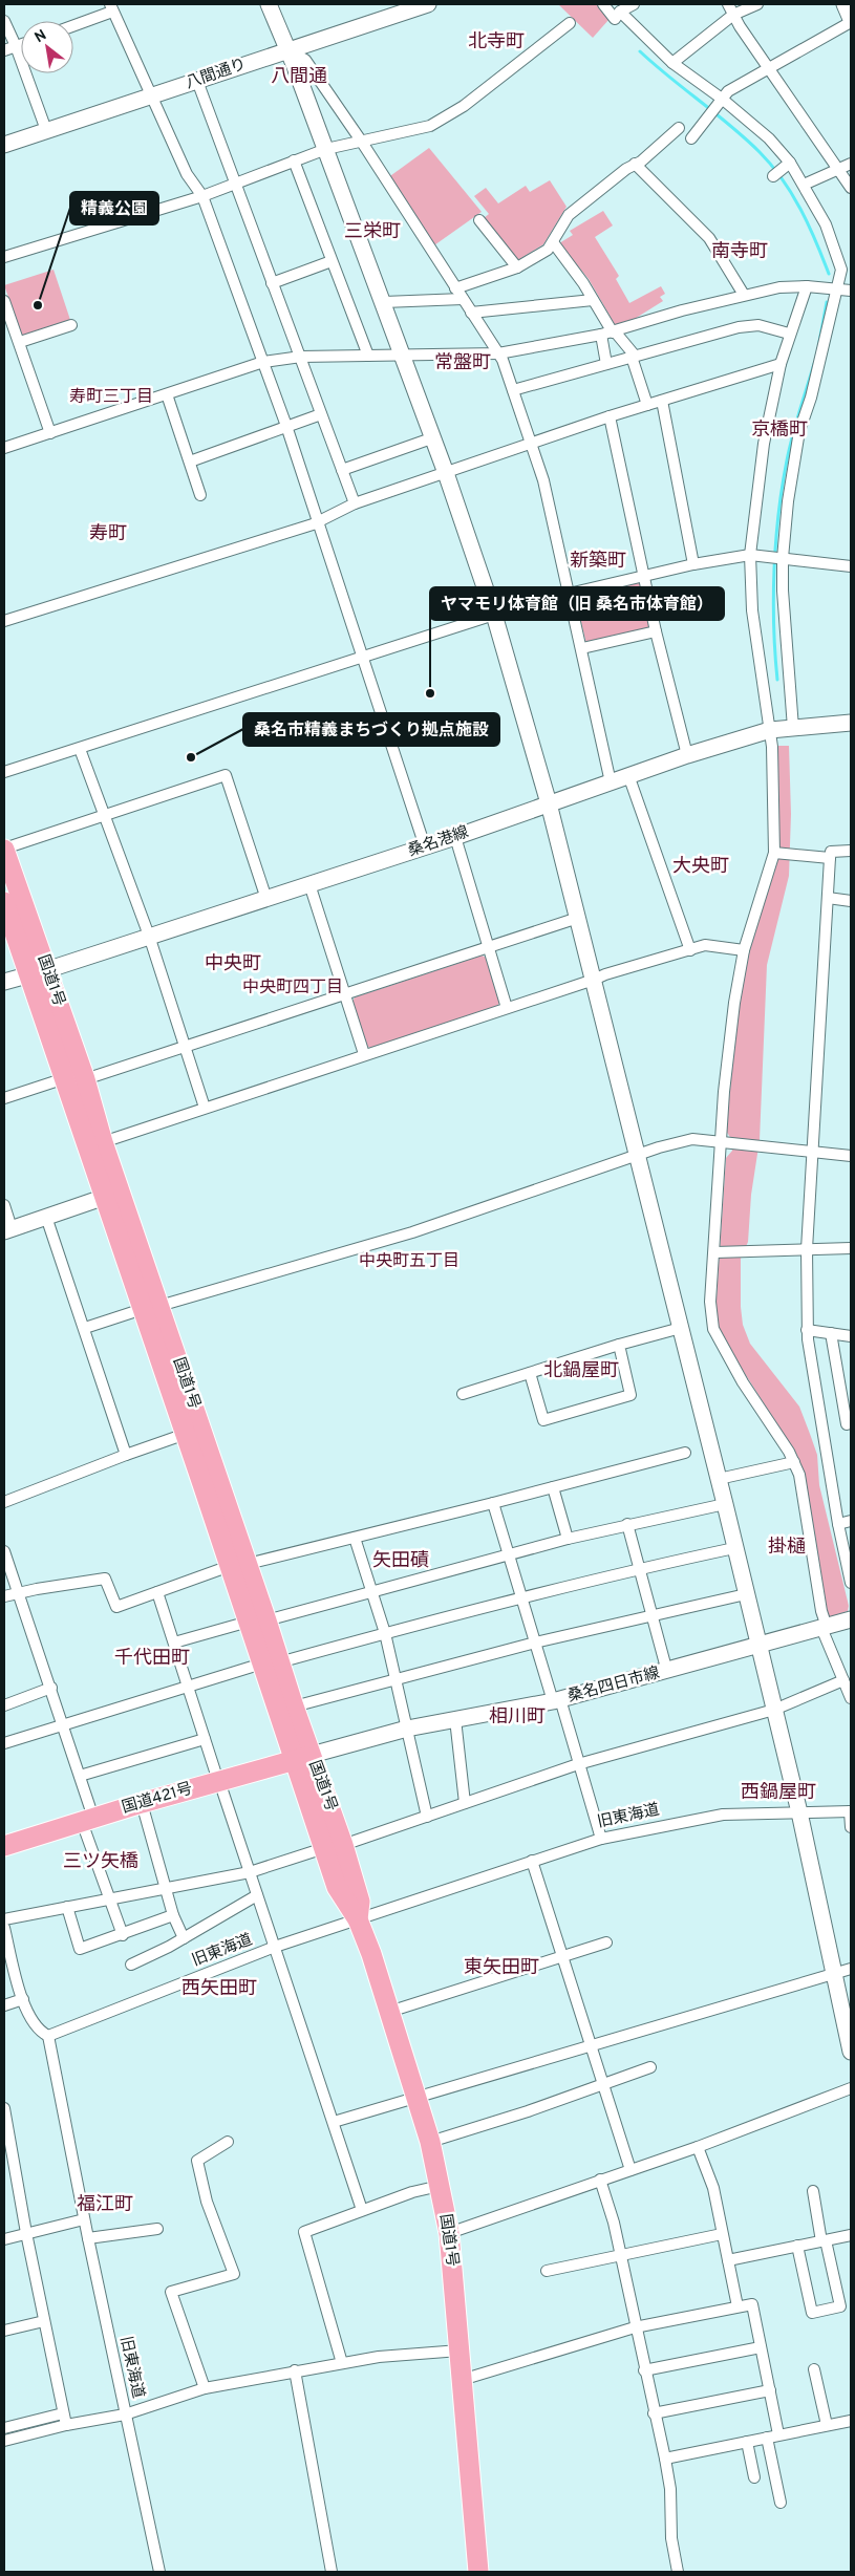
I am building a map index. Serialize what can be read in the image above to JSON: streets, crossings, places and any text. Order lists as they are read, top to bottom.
{
  "streets": {
    "highway": ["国道1号", "国道421号"],
    "street": [
      "八間通り",
      "桑名港線",
      "桑名四日市線",
      "旧東海道"
    ]
  },
  "crossings": [
    ["桑名港線", "国道1号"],
    ["国道1号", "桑名四日市線"],
    ["国道1号", "国道421号"],
    ["国道1号", "旧東海道"],
    ["桑名四日市線", "国道421号"]
  ],
  "districts": [
    "北寺町",
    "八間通",
    "三栄町",
    "南寺町",
    "常盤町",
    "寿町三丁目",
    "京橋町",
    "寿町",
    "新築町",
    "大央町",
    "中央町",
    "中央町四丁目",
    "中央町五丁目",
    "北鍋屋町",
    "掛樋",
    "矢田磧",
    "千代田町",
    "相川町",
    "西鍋屋町",
    "三ツ矢橋",
    "東矢田町",
    "西矢田町",
    "福江町"
  ],
  "places": ["精義公園", "ヤマモリ体育館（旧 桑名市体育館）", "桑名市精義まちづくり拠点施設"],
  "north": "top left"
}
